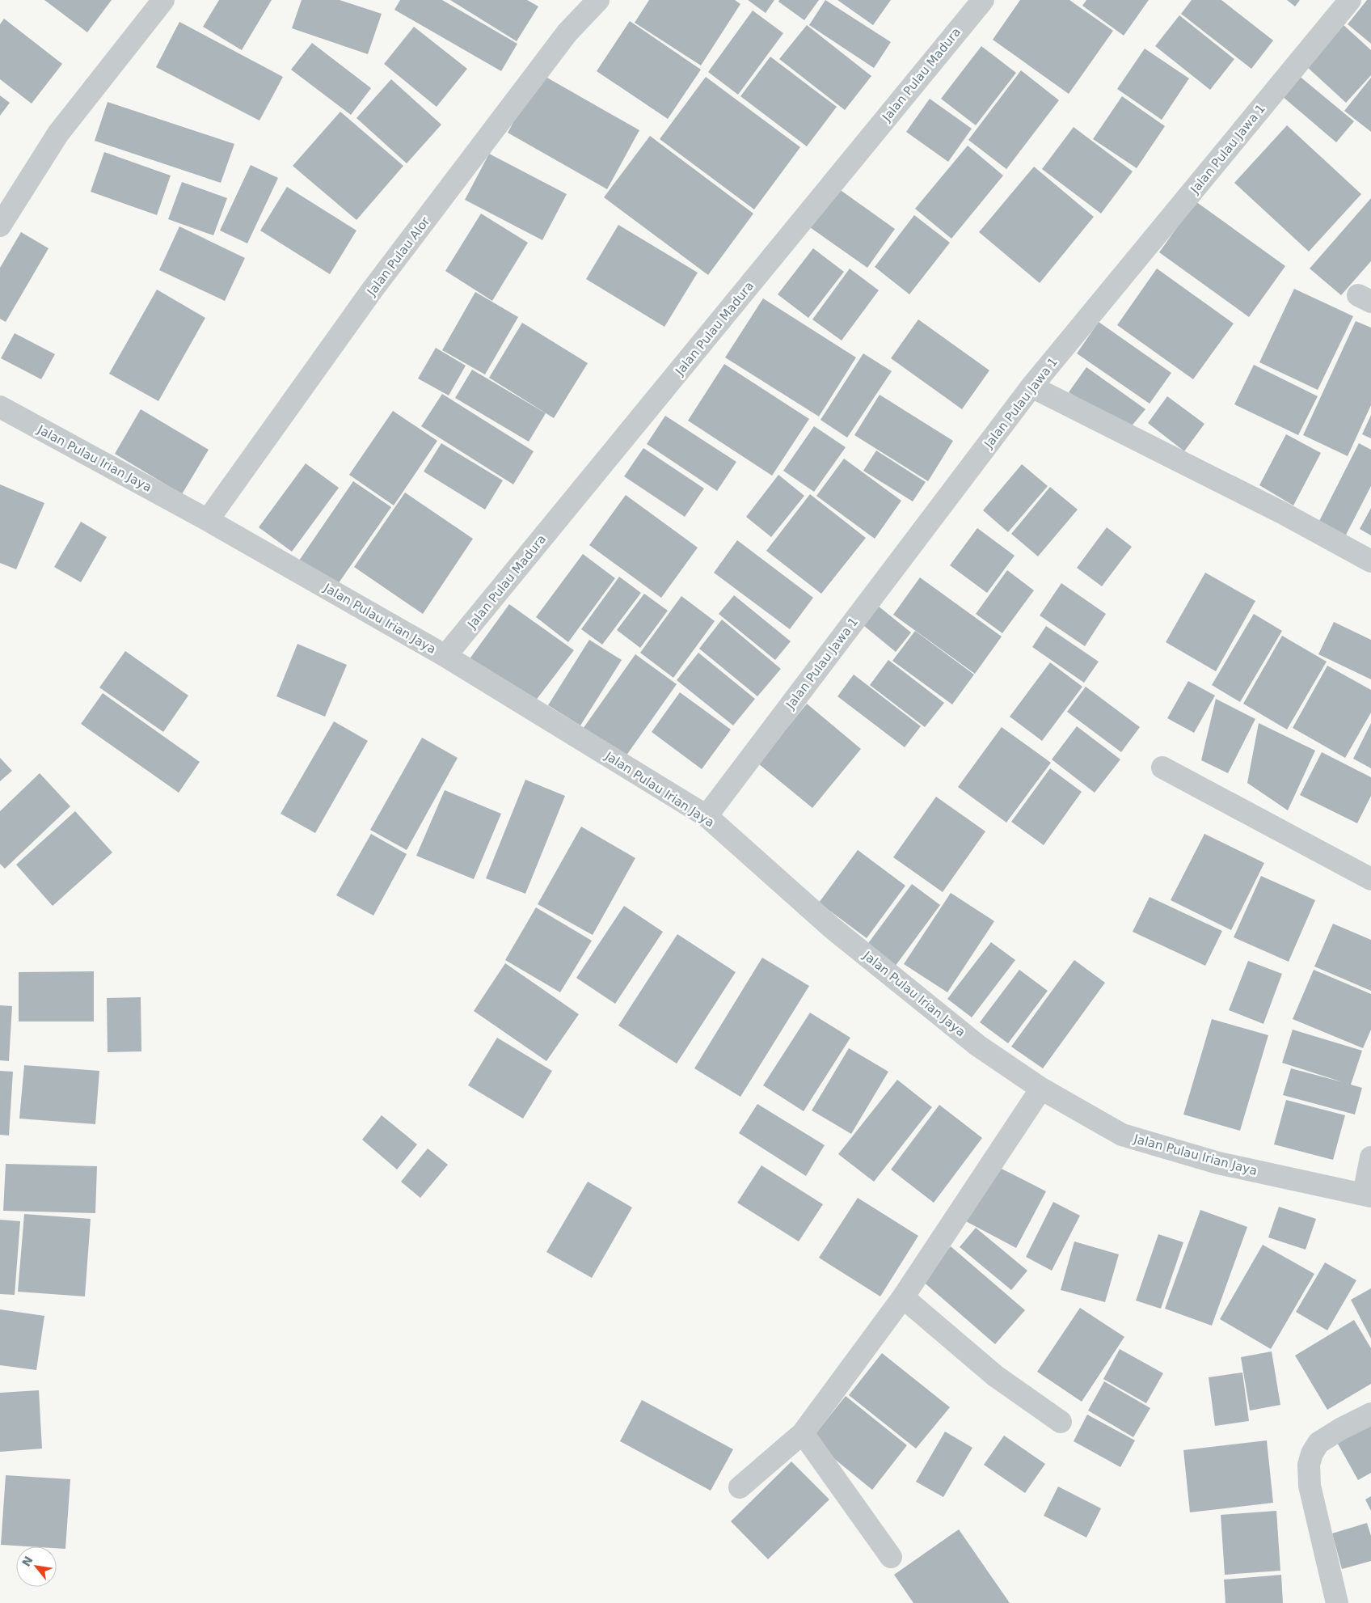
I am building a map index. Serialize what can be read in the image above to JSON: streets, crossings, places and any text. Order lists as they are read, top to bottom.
{
  "streets": {
    "street": [
      "Jalan Pulau Madura",
      "Jalan Pulau Jawa 1",
      "Jalan Pulau Alor",
      "Jalan Pulau Irian Jaya"
    ]
  },
  "crossings": [
    ["Jalan Pulau Madura", "Jalan Pulau Irian Jaya"],
    ["Jalan Pulau Jawa 1", "Jalan Pulau Irian Jaya"],
    ["Jalan Pulau Alor", "Jalan Pulau Irian Jaya"]
  ],
  "north": "top left"
}
